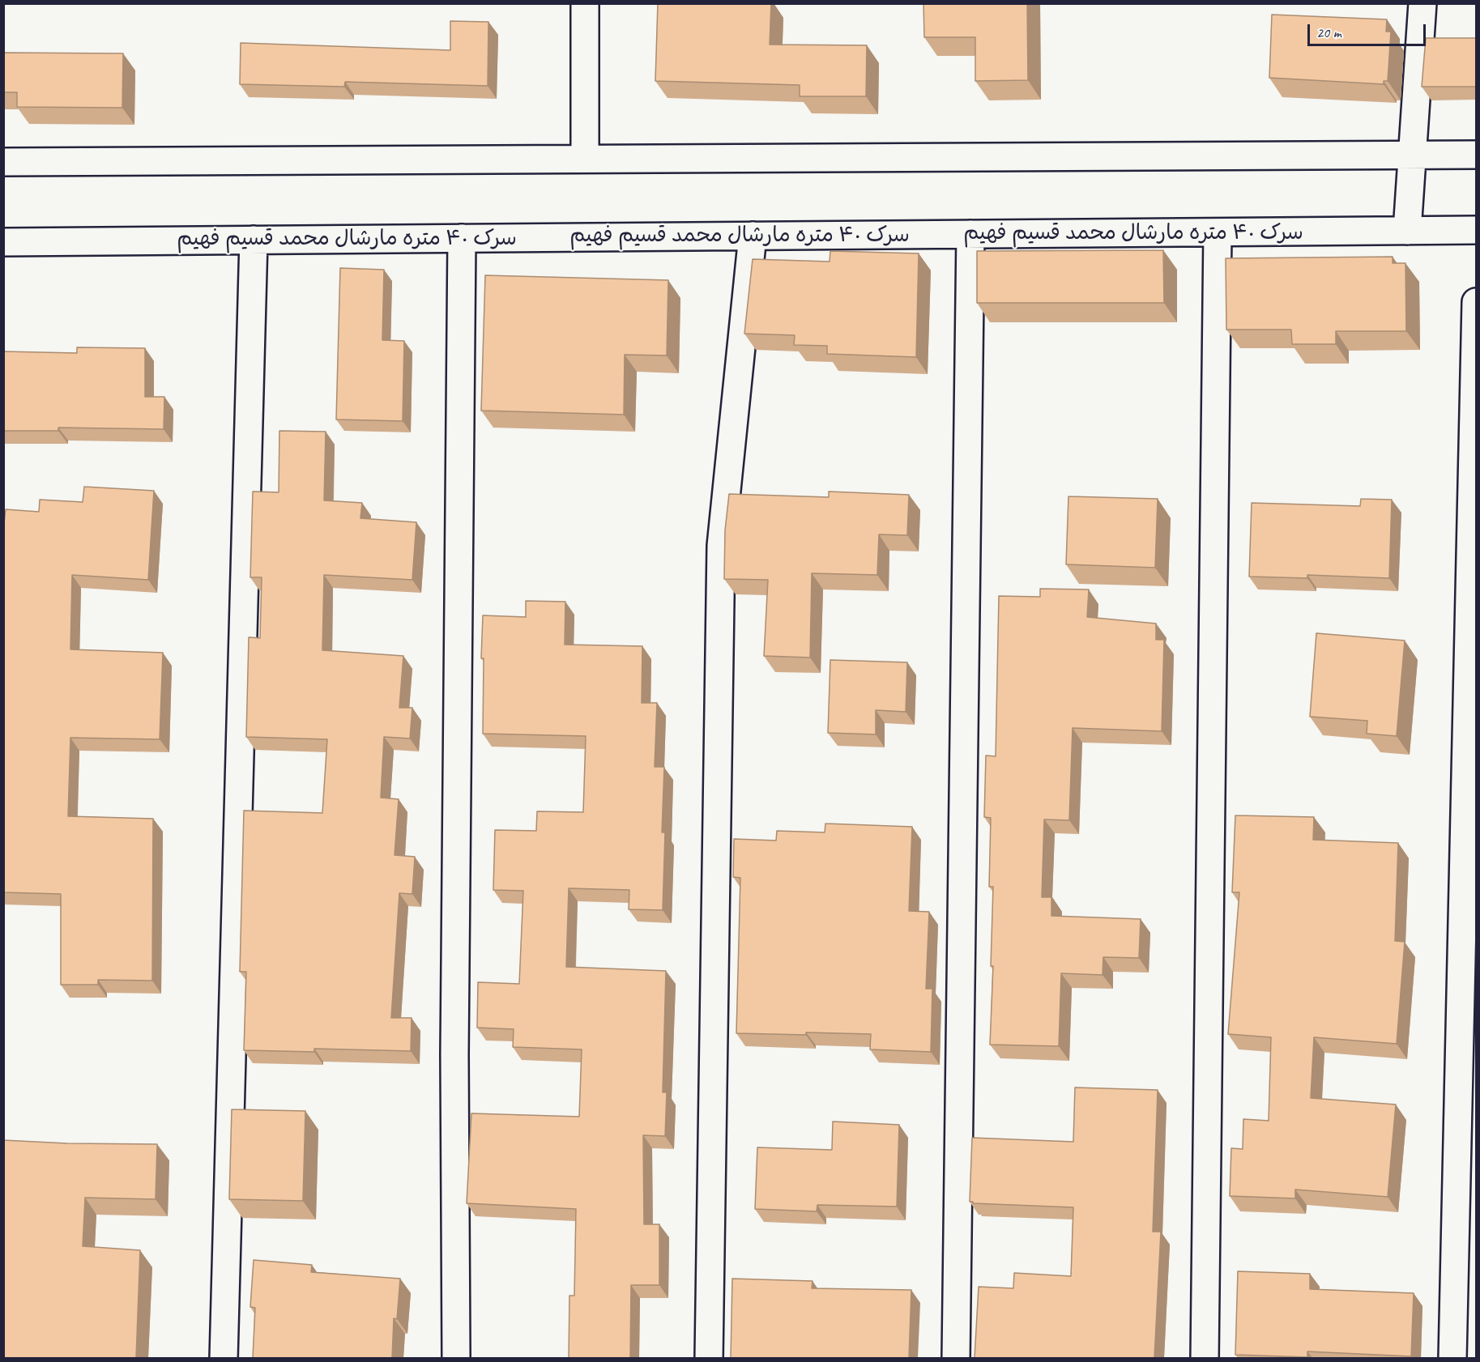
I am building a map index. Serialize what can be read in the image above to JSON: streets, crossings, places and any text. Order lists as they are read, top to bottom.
{
  "streets": {
    "street": ["سرک ۴۰ متره مارشال محمد قسیم فهیم"]
  },
  "scale_bar": "20 m"
}
